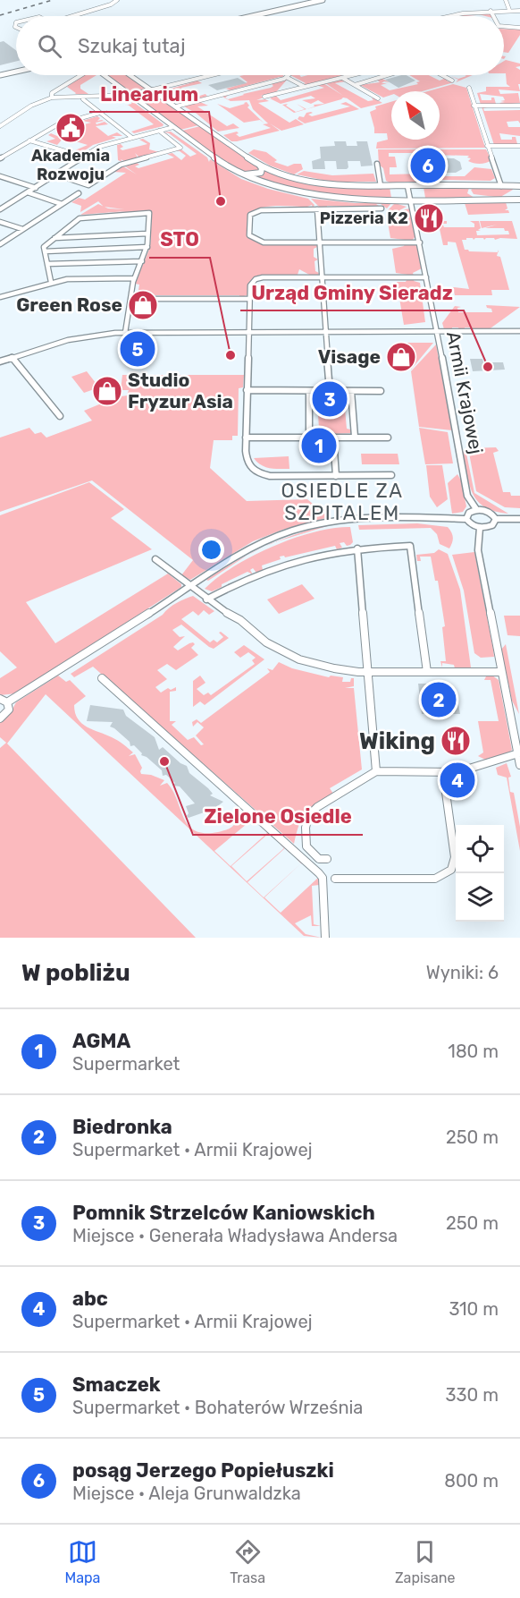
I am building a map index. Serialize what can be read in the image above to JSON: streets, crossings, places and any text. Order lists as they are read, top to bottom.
{
  "streets": {
    "street": ["Armii Krajowej"]
  },
  "districts": ["OSIEDLE ZA SZPITALEM"],
  "places": {
    "public building": ["Akademia Rozwoju"],
    "other": [
      "Linearium",
      "STO",
      "Urząd Gminy Sieradz",
      "Zielone Osiedle"
    ],
    "restaurant": ["Pizzeria K2", "Wiking"],
    "shop": ["Green Rose", "Visage", "Studio Fryzur Asia"]
  },
  "north": "top left",
  "page": {
    "search": "Szukaj tutaj",
    "pins": [
      "6",
      "5",
      "3",
      "1",
      "2",
      "4"
    ],
    "heading": ["W pobliżu", "Wyniki: 6"],
    "list": [
      {
        "mark": "1",
        "name": "AGMA",
        "note": "Supermarket",
        "value": "180 m"
      },
      {
        "mark": "2",
        "name": "Biedronka",
        "note": "Supermarket · Armii Krajowej",
        "value": "250 m"
      },
      {
        "mark": "3",
        "name": "Pomnik Strzelców Kaniowskich",
        "note": "Miejsce · Generała Władysława Andersa",
        "value": "250 m"
      },
      {
        "mark": "4",
        "name": "abc",
        "note": "Supermarket · Armii Krajowej",
        "value": "310 m"
      },
      {
        "mark": "5",
        "name": "Smaczek",
        "note": "Supermarket · Bohaterów Września",
        "value": "330 m"
      },
      {
        "mark": "6",
        "name": "posąg Jerzego Popiełuszki",
        "note": "Miejsce · Aleja Grunwaldzka",
        "value": "800 m"
      }
    ],
    "nav": ["Mapa", "Trasa", "Zapisane"]
  }
}
